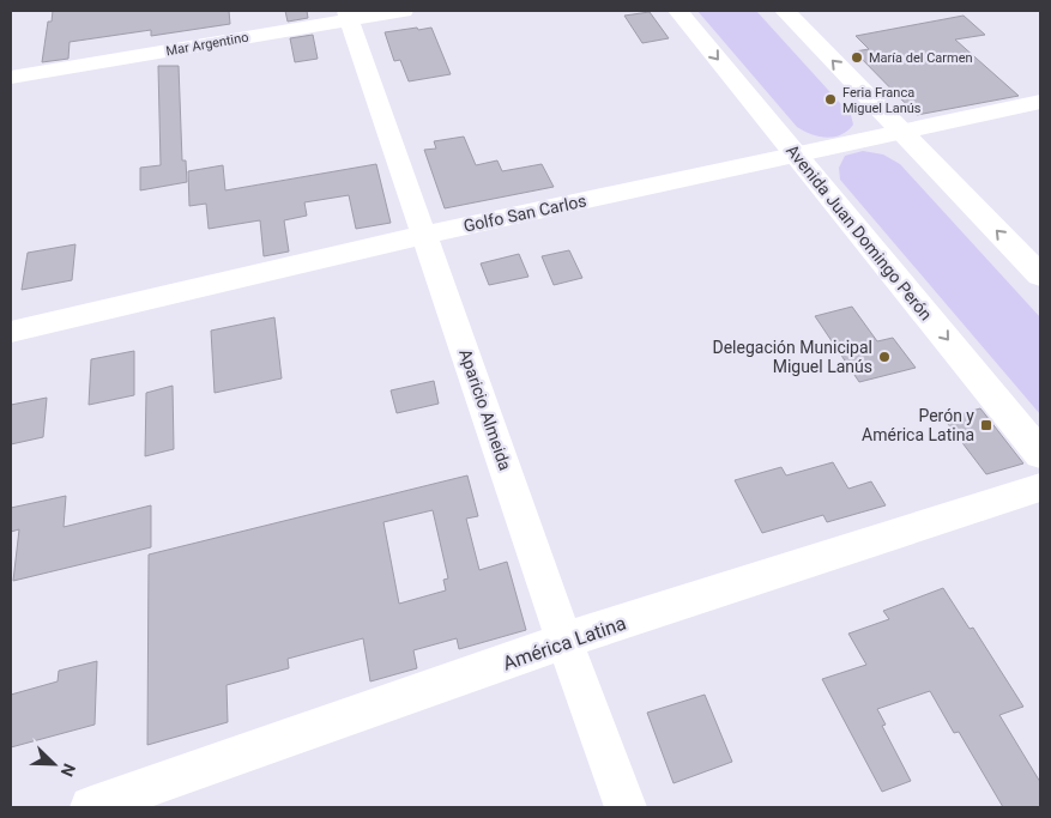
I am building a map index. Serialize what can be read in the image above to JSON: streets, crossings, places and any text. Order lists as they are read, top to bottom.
{
  "streets": {
    "main road": ["Avenida Juan Domingo Perón"],
    "street": [
      "Mar Argentino",
      "Golfo San Carlos",
      "Aparicio Almeida",
      "América Latina"
    ]
  },
  "crossings": [
    ["Mar Argentino", "Aparicio Almeida"],
    ["Golfo San Carlos", "Avenida Juan Domingo Perón"],
    ["Golfo San Carlos", "Aparicio Almeida"],
    ["Aparicio Almeida", "América Latina"]
  ],
  "places": {
    "other": ["María del Carmen", "Feria Franca Miguel Lanús", "Delegación Municipal Miguel Lanús"],
    "transit": ["Perón y América Latina"]
  },
  "north": "bottom right"
}
